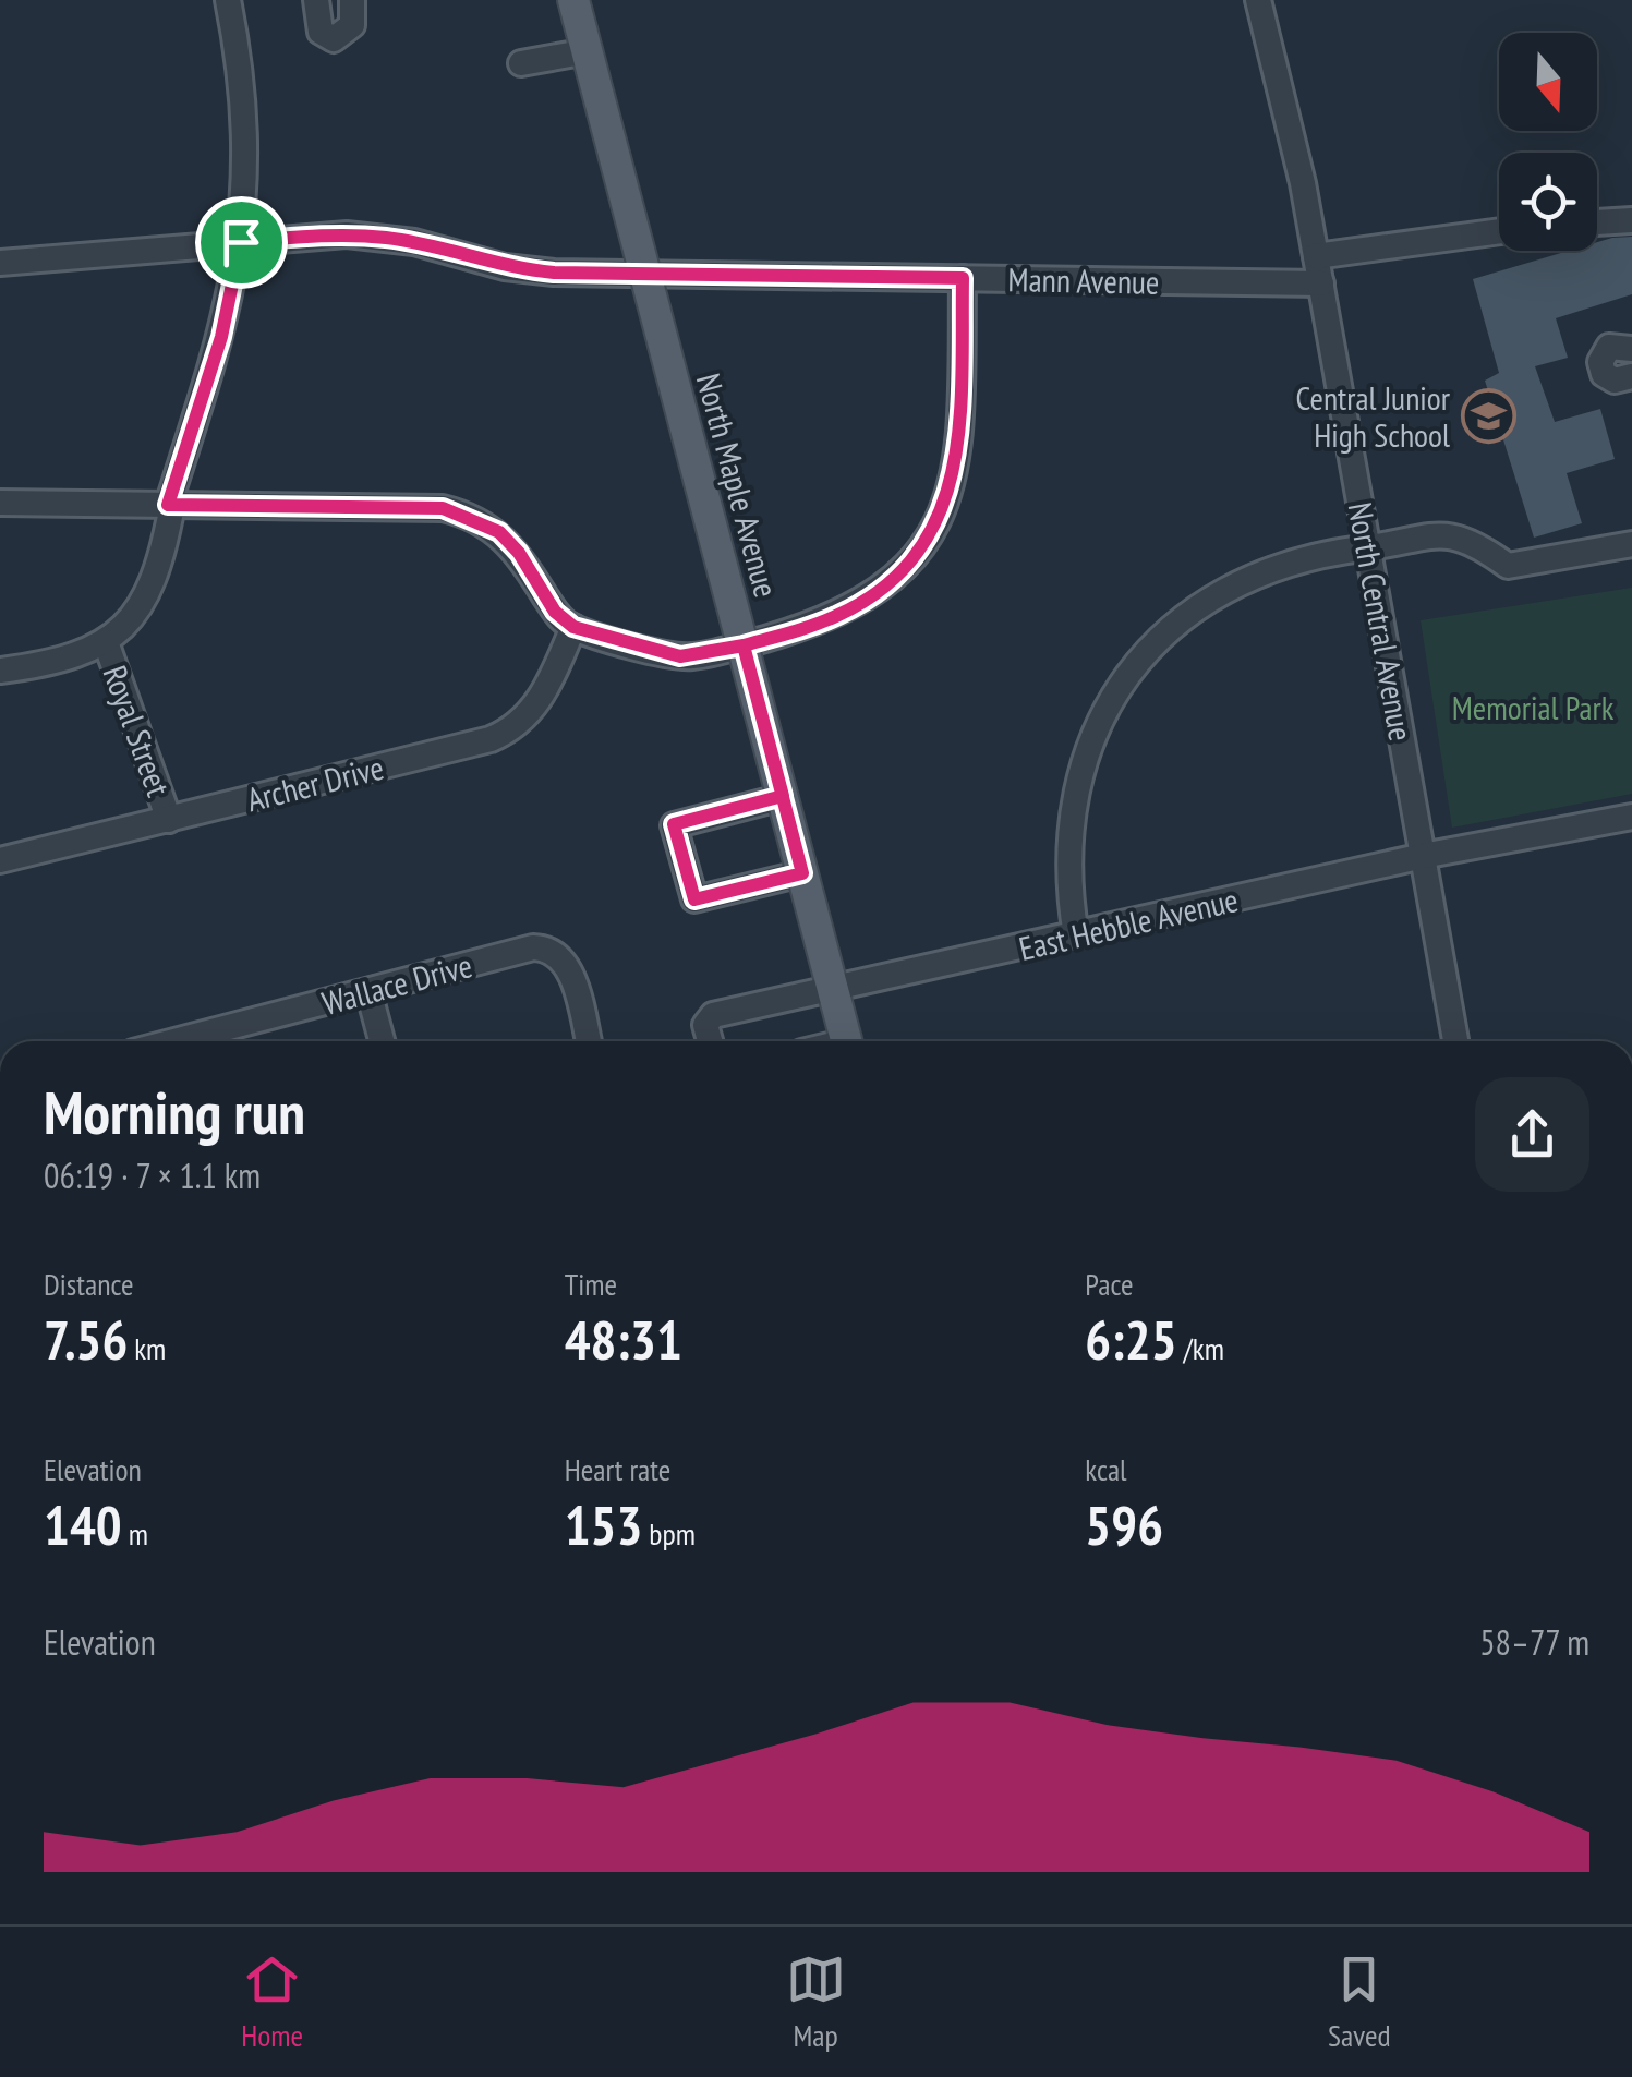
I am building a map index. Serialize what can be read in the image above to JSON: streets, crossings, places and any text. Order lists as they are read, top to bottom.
{
  "streets": {
    "main road": ["North Maple Avenue"],
    "street": [
      "Mann Avenue",
      "North Central Avenue",
      "Royal Street",
      "Archer Drive",
      "East Hebble Avenue",
      "Wallace Drive"
    ]
  },
  "crossings": [
    ["Mann Avenue", "North Maple Avenue"],
    ["Mann Avenue", "North Central Avenue"],
    ["North Maple Avenue", "East Hebble Avenue"],
    ["North Central Avenue", "East Hebble Avenue"],
    ["Royal Street", "Archer Drive"]
  ],
  "parks": ["Memorial Park"],
  "places": {
    "school or university": ["Central Junior High School"]
  },
  "north": "bottom",
  "page": {
    "heading": ["Morning run", "06:19 · 7 × 1.1 km"],
    "stats": [
      ["Distance", "7.56 km"],
      ["Time", "48:31"],
      ["Pace", "6:25 /km"],
      ["Elevation", "140 m"],
      ["Heart rate", "153 bpm"],
      ["kcal", "596"]
    ],
    "chart": ["Elevation", "58–77 m"],
    "tabs": ["Home", "Map", "Saved"]
  }
}
